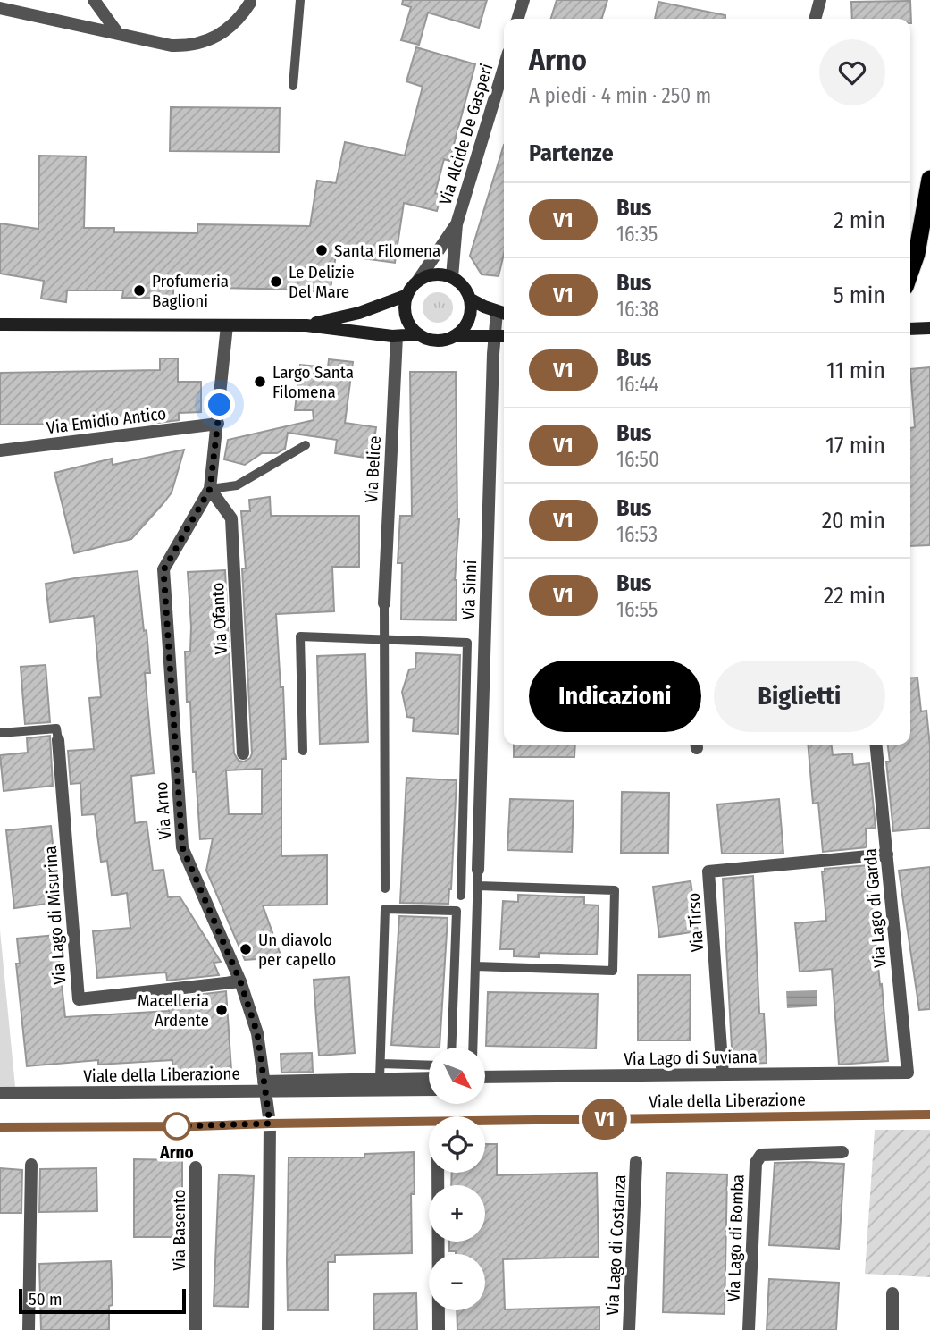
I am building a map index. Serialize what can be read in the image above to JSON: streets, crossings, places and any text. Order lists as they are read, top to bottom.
{
  "streets": {
    "street": [
      "Via Alcide De Gasperi",
      "Via Emidio Antico",
      "Via Belice",
      "Via Sinni",
      "Via Ofanto",
      "Via Arno",
      "Via Lago di Garda",
      "Via Lago di Misurina",
      "Via Tirso",
      "Via Lago di Suviana",
      "Viale della Liberazione",
      "Via Basento",
      "Via Lago di Bomba",
      "Via Lago di Costanza"
    ]
  },
  "crossings": [
    ["Via Emidio Antico", "Via Arno"],
    ["Via Ofanto", "Via Arno"],
    ["Via Arno", "Via Lago di Misurina"],
    ["Via Arno", "Viale della Liberazione"],
    ["Via Lago di Garda", "Via Tirso"],
    ["Via Lago di Garda", "Via Lago di Suviana"],
    ["Via Tirso", "Via Lago di Suviana"]
  ],
  "places": [
    "Santa Filomena",
    "Le Delizie Del Mare",
    "Profumeria Baglioni",
    "Largo Santa Filomena",
    "Un diavolo per capello",
    "Macelleria Ardente",
    "Arno"
  ],
  "lines": ["bus line V1"],
  "scale_bar": "50 m",
  "north": "bottom right",
  "page": {
    "on_map": "V1",
    "heading": [
      ["Arno", "A piedi · 4 min · 250 m"],
      "Partenze"
    ],
    "list": [
      {
        "mark": "V1",
        "name": "Bus",
        "note": "16:35",
        "value": "2 min"
      },
      {
        "mark": "V1",
        "name": "Bus",
        "note": "16:38",
        "value": "5 min"
      },
      {
        "mark": "V1",
        "name": "Bus",
        "note": "16:44",
        "value": "11 min"
      },
      {
        "mark": "V1",
        "name": "Bus",
        "note": "16:50",
        "value": "17 min"
      },
      {
        "mark": "V1",
        "name": "Bus",
        "note": "16:53",
        "value": "20 min"
      },
      {
        "mark": "V1",
        "name": "Bus",
        "note": "16:55",
        "value": "22 min"
      }
    ],
    "buttons": ["Indicazioni", "Biglietti"],
    "map_buttons": ["+", "−"],
    "scale": "50 m"
  }
}
